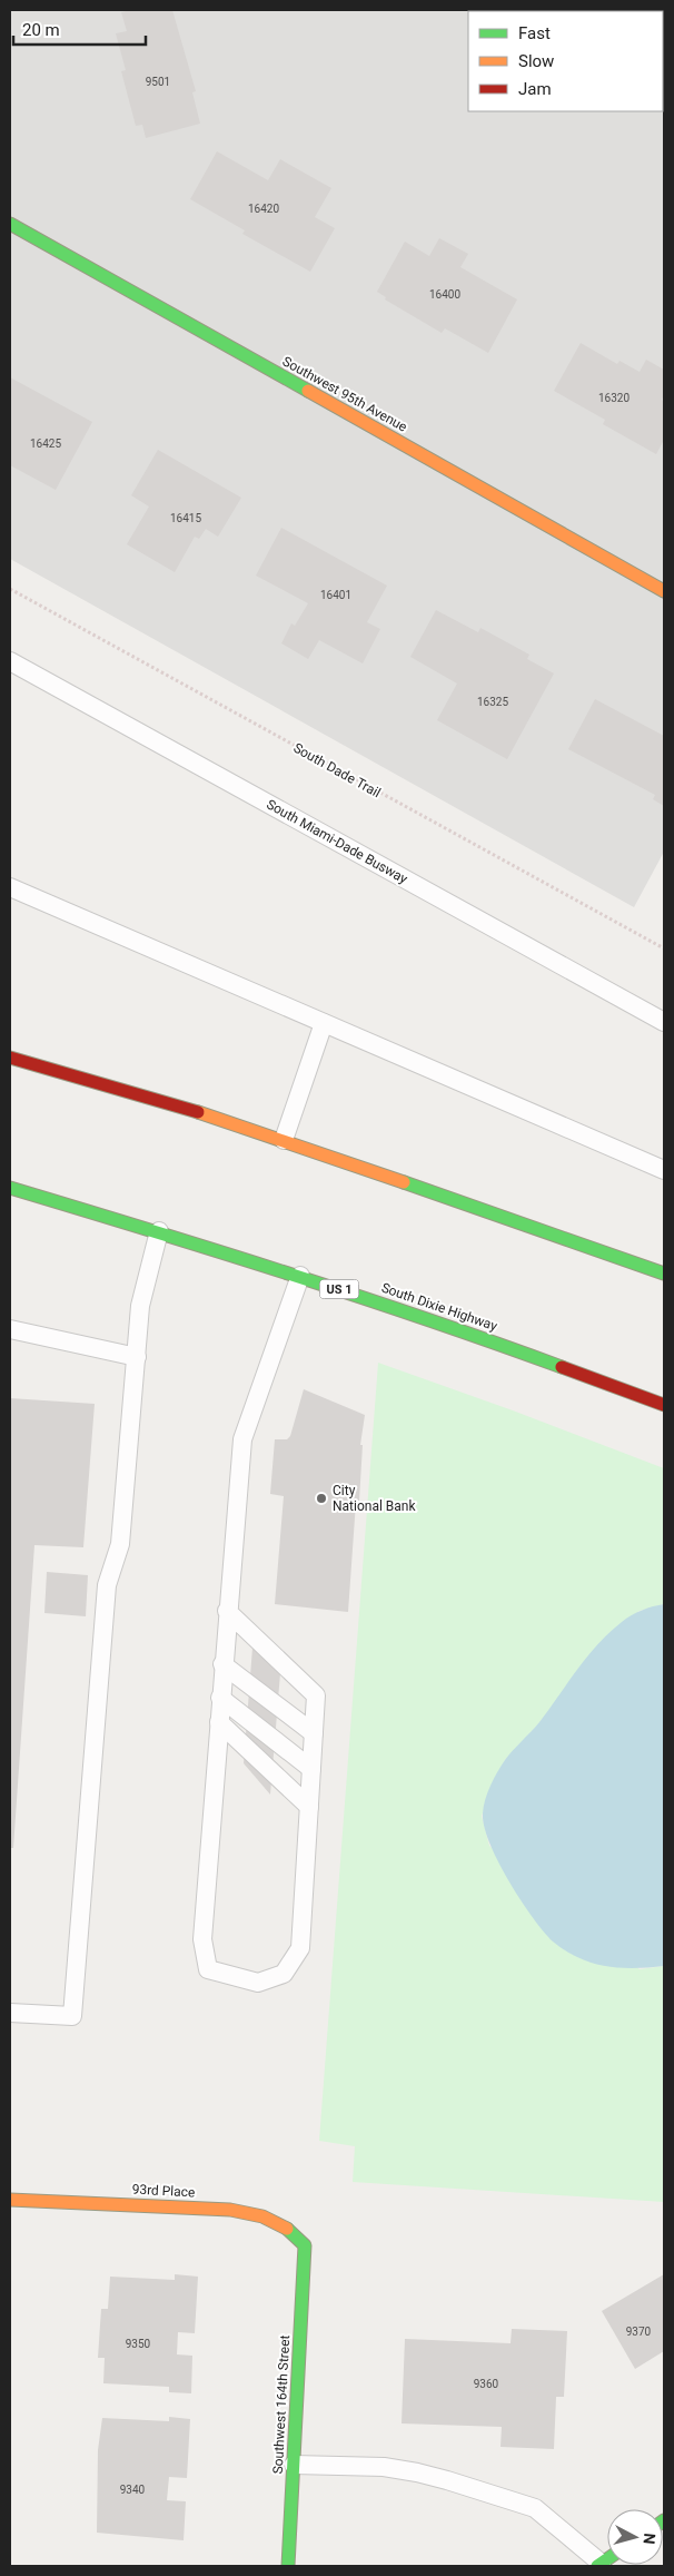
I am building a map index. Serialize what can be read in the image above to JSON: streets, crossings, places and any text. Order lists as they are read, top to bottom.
{
  "streets": {
    "main road": [
      "Southwest 95th Avenue",
      "US 1",
      "South Dixie Highway",
      "93rd Place",
      "Southwest 164th Street"
    ],
    "lane": ["South Miami-Dade Busway"],
    "path": ["South Dade Trail"]
  },
  "crossings": [
    ["93rd Place", "Southwest 164th Street"]
  ],
  "places": ["City National Bank"],
  "house_numbers": [
    "9501",
    "16420",
    "16400",
    "16320",
    "16425",
    "16415",
    "16401",
    "16325",
    "9370",
    "9350",
    "9360",
    "9340"
  ],
  "legend": ["Fast", "Slow", "Jam"],
  "scale_bar": "20 m",
  "north": "right"
}
